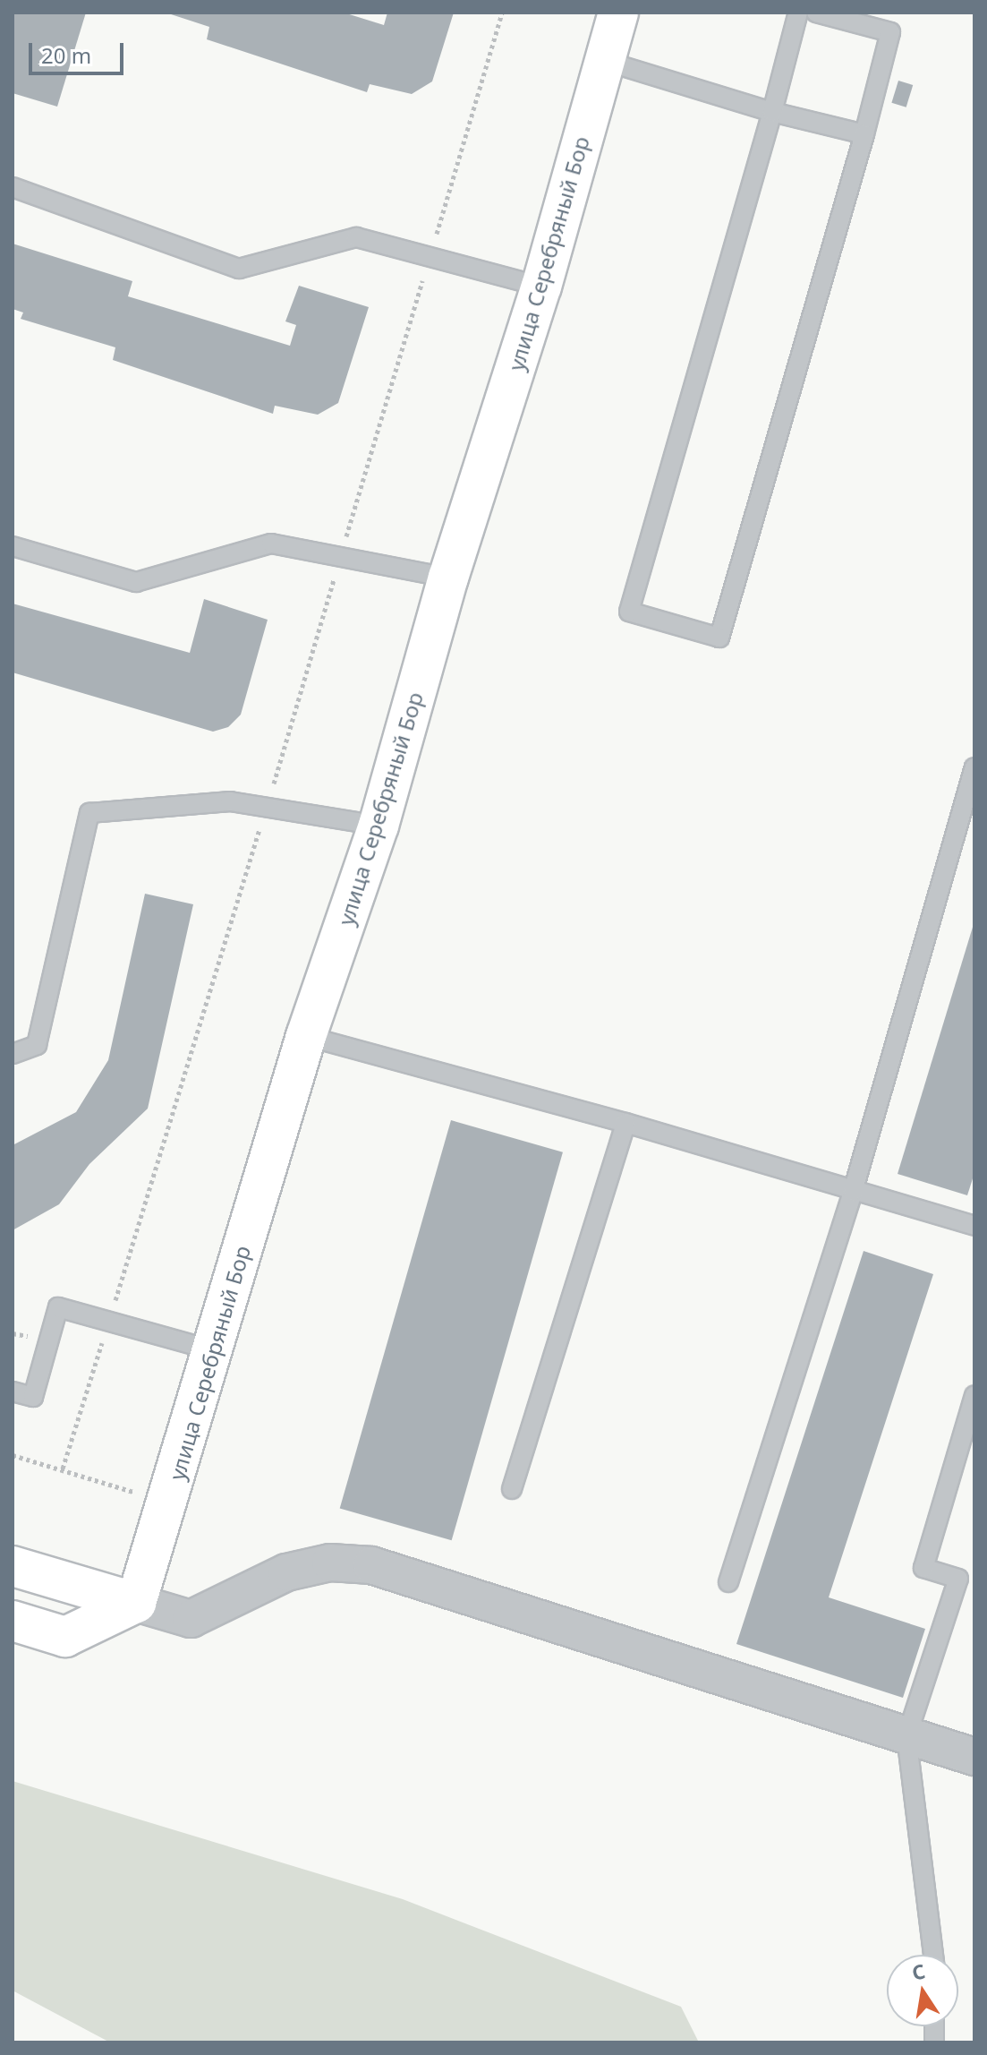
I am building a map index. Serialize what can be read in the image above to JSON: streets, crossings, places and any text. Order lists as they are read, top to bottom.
{
  "streets": {
    "street": ["улица Серебряный Бор"]
  },
  "scale_bar": "20 m",
  "north": "top"
}
